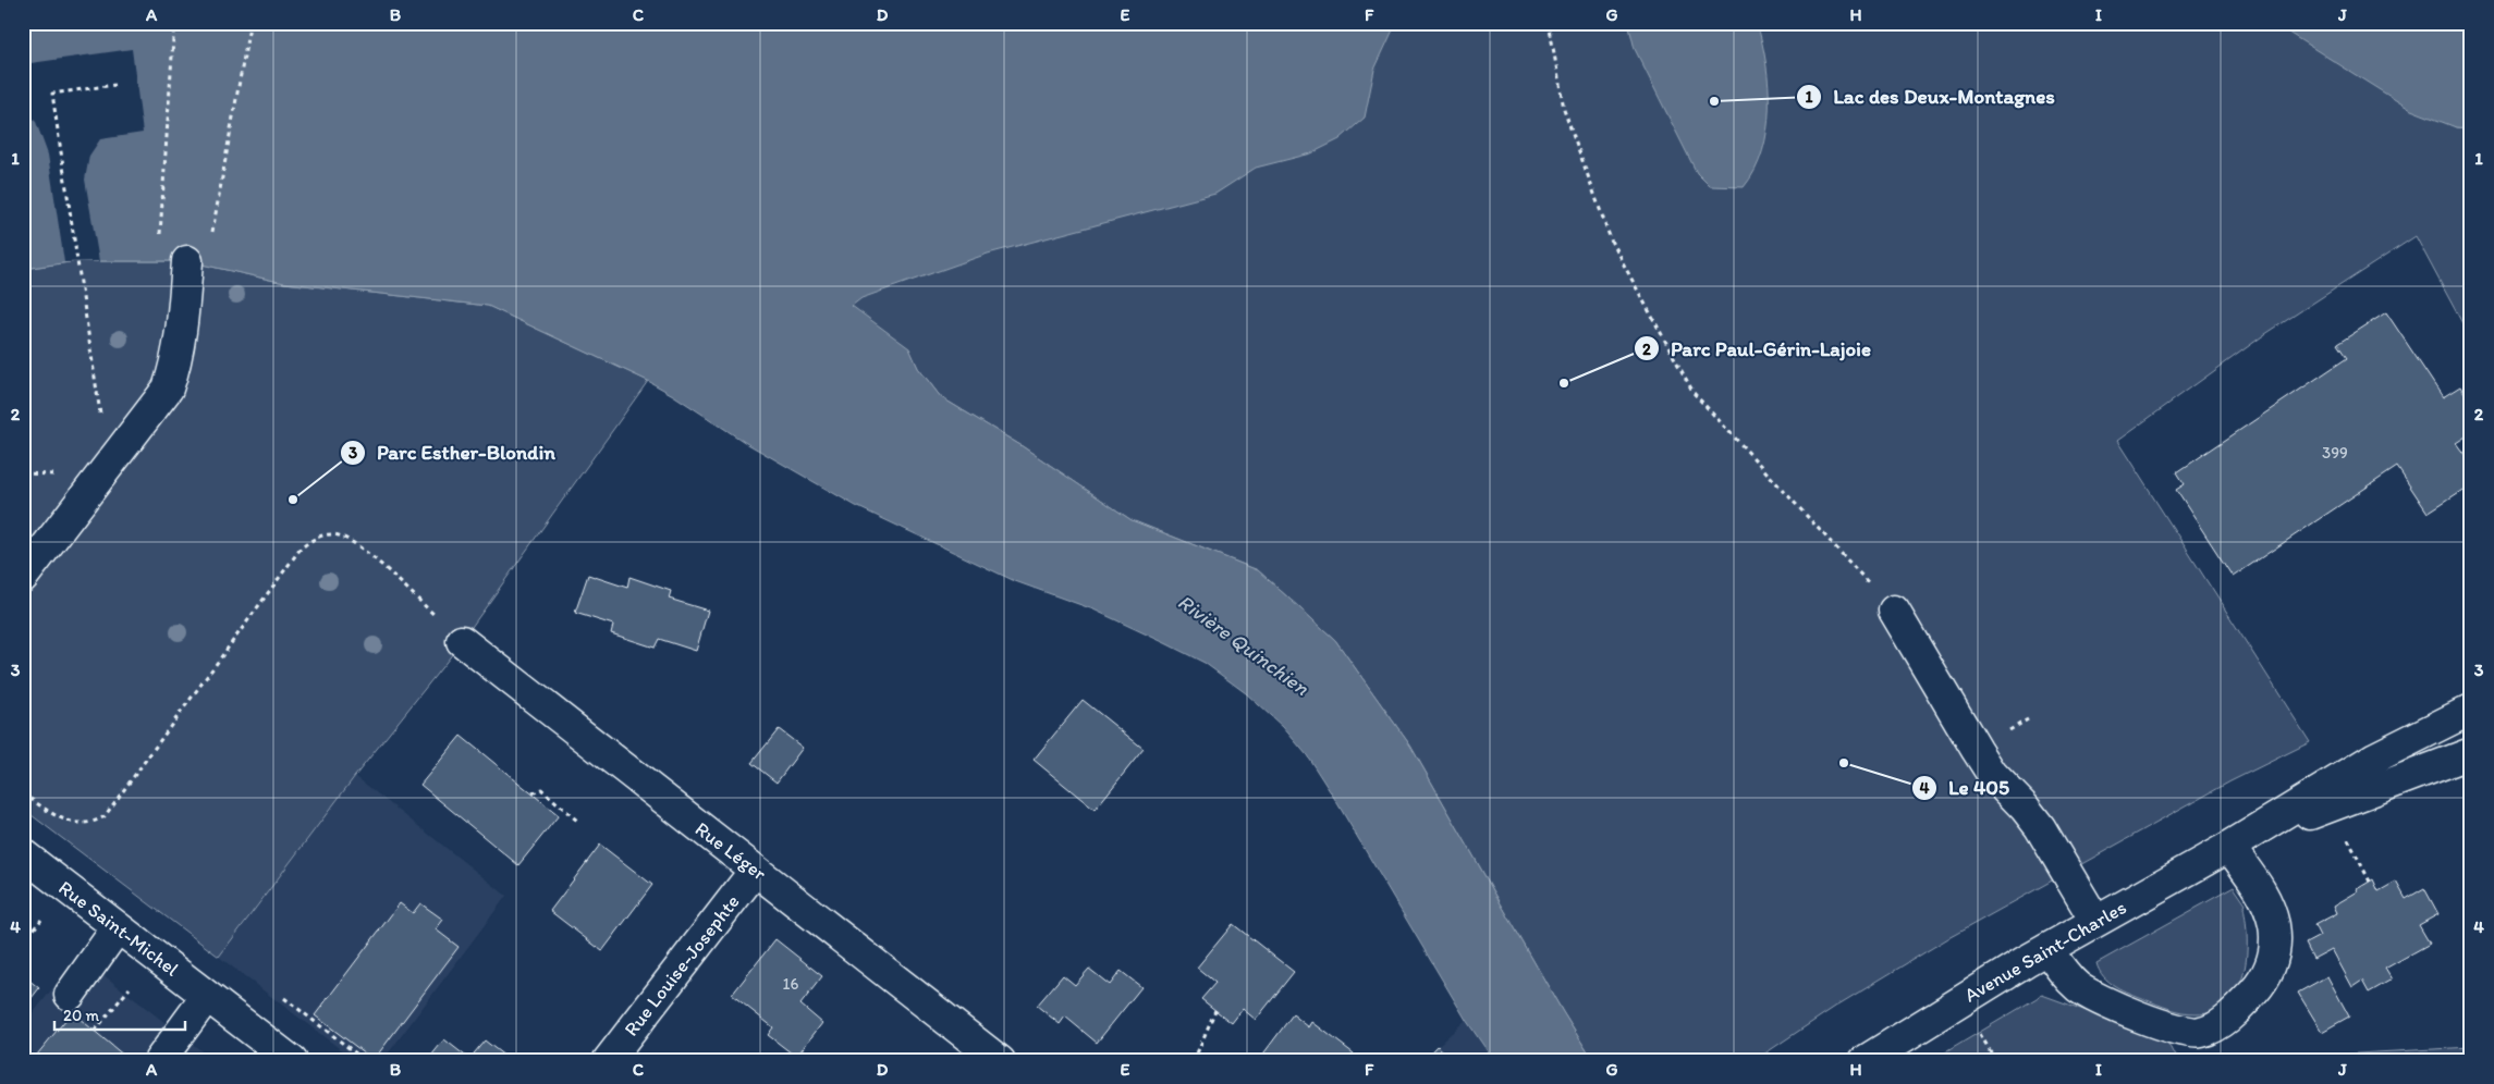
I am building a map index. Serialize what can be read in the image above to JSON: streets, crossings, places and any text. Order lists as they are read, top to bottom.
{
  "streets": {
    "street": [
      "Rue Léger",
      "Rue Saint-Michel",
      "Avenue Saint-Charles",
      "Rue Louise-Josephte"
    ]
  },
  "crossings": [
    ["Rue Léger", "Rue Louise-Josephte"]
  ],
  "water": ["Rivière Quinchien"],
  "places": [
    "Lac des Deux-Montagnes",
    "Parc Paul-Gérin-Lajoie",
    "Parc Esther-Blondin",
    "Le 405"
  ],
  "house_numbers": ["399", "16"],
  "scale_bar": "20 m",
  "grid": {
    "columns": [
      "A",
      "B",
      "C",
      "D",
      "E",
      "F",
      "G",
      "H",
      "I",
      "J"
    ],
    "rows": [
      "1",
      "2",
      "3",
      "4"
    ]
  }
}
